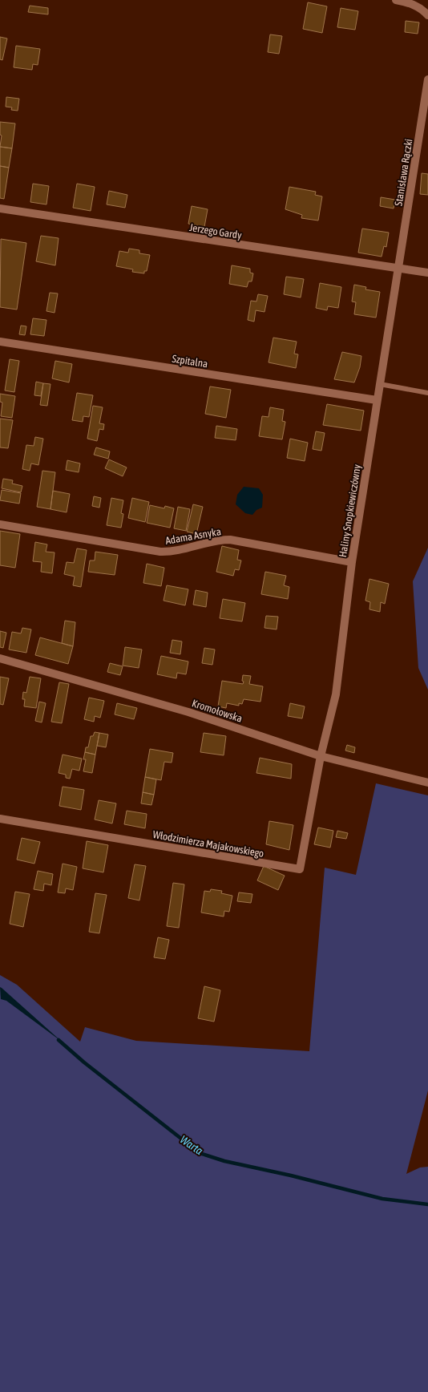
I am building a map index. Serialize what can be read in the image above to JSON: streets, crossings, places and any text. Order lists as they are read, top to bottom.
{
  "streets": {
    "street": [
      "Stanisława Rączki",
      "Jerzego Gardy",
      "Szpitalna",
      "Haliny Snopkiewiczówny",
      "Adama Asnyka",
      "Kromołowska",
      "Włodzimierza Majakowskiego"
    ]
  },
  "crossings": [
    ["Stanisława Rączki", "Jerzego Gardy"],
    ["Stanisława Rączki", "Haliny Snopkiewiczówny"],
    ["Jerzego Gardy", "Haliny Snopkiewiczówny"],
    ["Szpitalna", "Haliny Snopkiewiczówny"],
    ["Haliny Snopkiewiczówny", "Adama Asnyka"],
    ["Haliny Snopkiewiczówny", "Kromołowska"],
    ["Haliny Snopkiewiczówny", "Włodzimierza Majakowskiego"],
    ["Kromołowska", "Włodzimierza Majakowskiego"]
  ],
  "water": ["Warta"]
}
